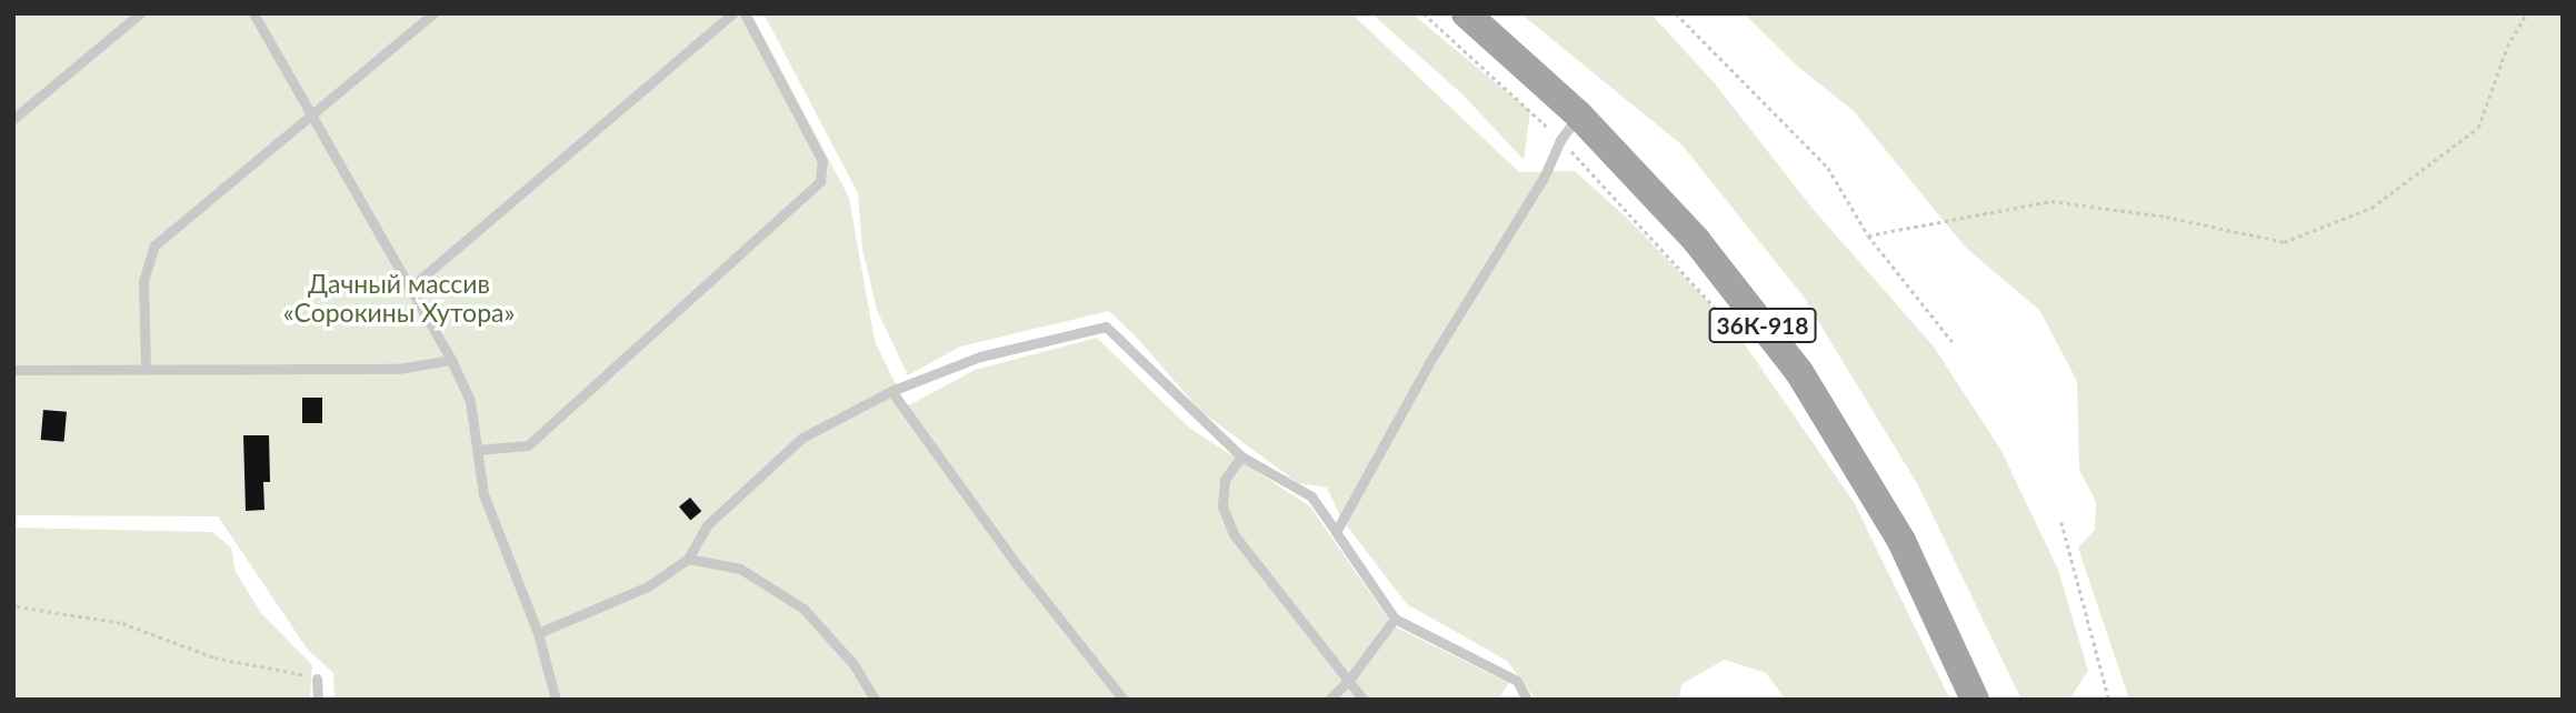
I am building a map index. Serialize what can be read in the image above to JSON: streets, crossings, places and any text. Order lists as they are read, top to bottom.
{
  "streets": {
    "main road": ["36К-918"]
  },
  "parks": ["Дачный массив «Сорокины Хутора»"]
}
